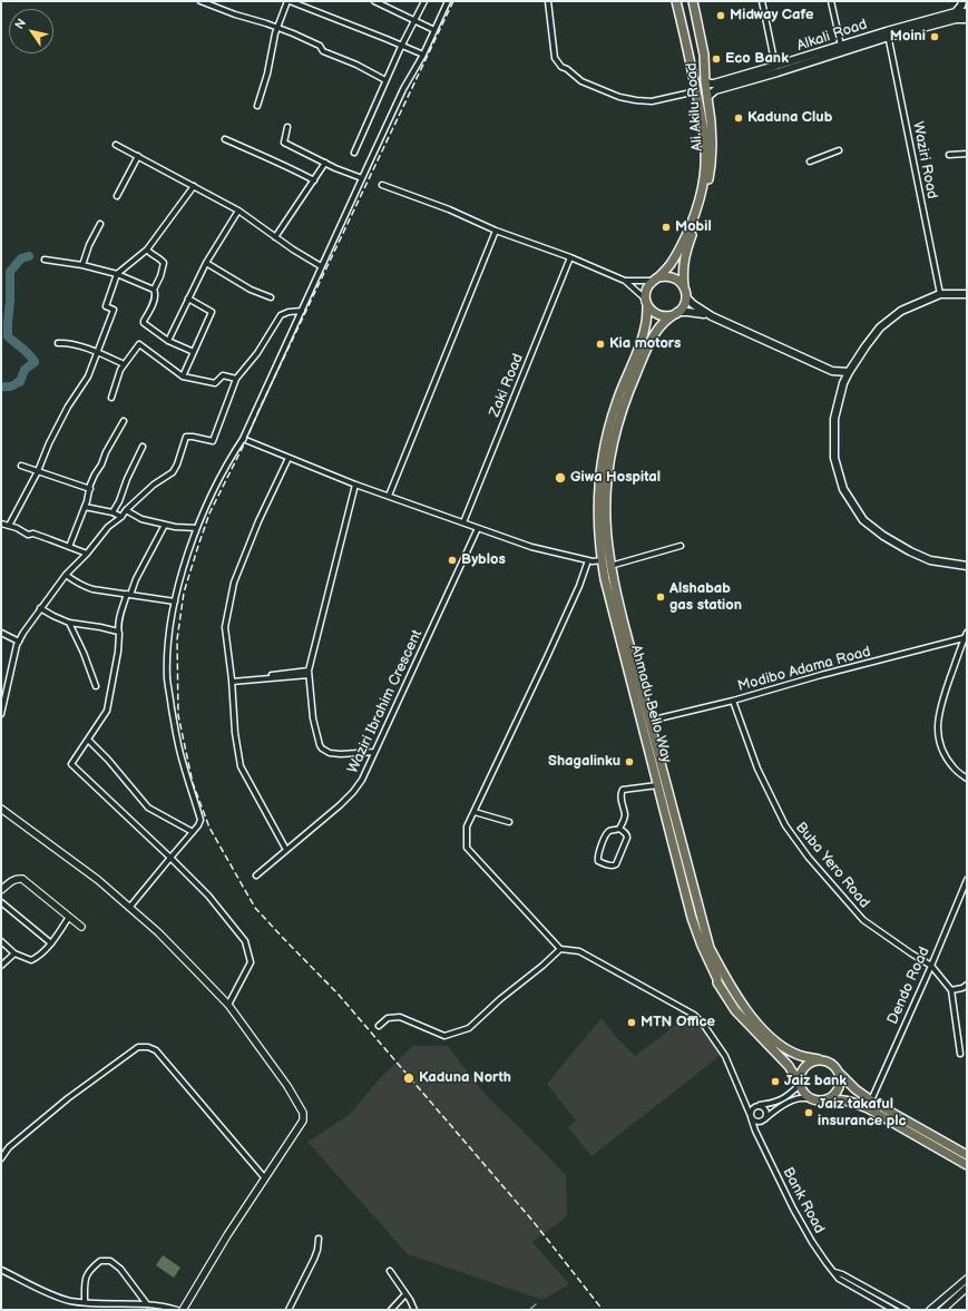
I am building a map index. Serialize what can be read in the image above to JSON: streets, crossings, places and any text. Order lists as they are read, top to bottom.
{
  "streets": {
    "main road": ["Alkali Road", "Ali Akilu Road", "Ahmadu Bello Way"],
    "street": [
      "Waziri Road",
      "Zaki Road",
      "Modibo Adama Road",
      "Waziri Ibrahim Crescent",
      "Buba Yero Road",
      "Dendo Road",
      "Bank Road"
    ]
  },
  "crossings": [
    ["Alkali Road", "Ali Akilu Road"],
    ["Alkali Road", "Waziri Road"],
    ["Ali Akilu Road", "Ahmadu Bello Way"],
    ["Modibo Adama Road", "Ahmadu Bello Way"],
    ["Modibo Adama Road", "Buba Yero Road"],
    ["Buba Yero Road", "Dendo Road"]
  ],
  "places": [
    "Midway Cafe",
    "Moini",
    "Eco Bank",
    "Kaduna Club",
    "Mobil",
    "Kia motors",
    "Giwa Hospital",
    "Byblos",
    "Alshabab gas station",
    "Shagalinku",
    "MTN Office",
    "Kaduna North",
    "Jaiz bank",
    "Jaiz takaful insurance plc"
  ],
  "north": "top left"
}
